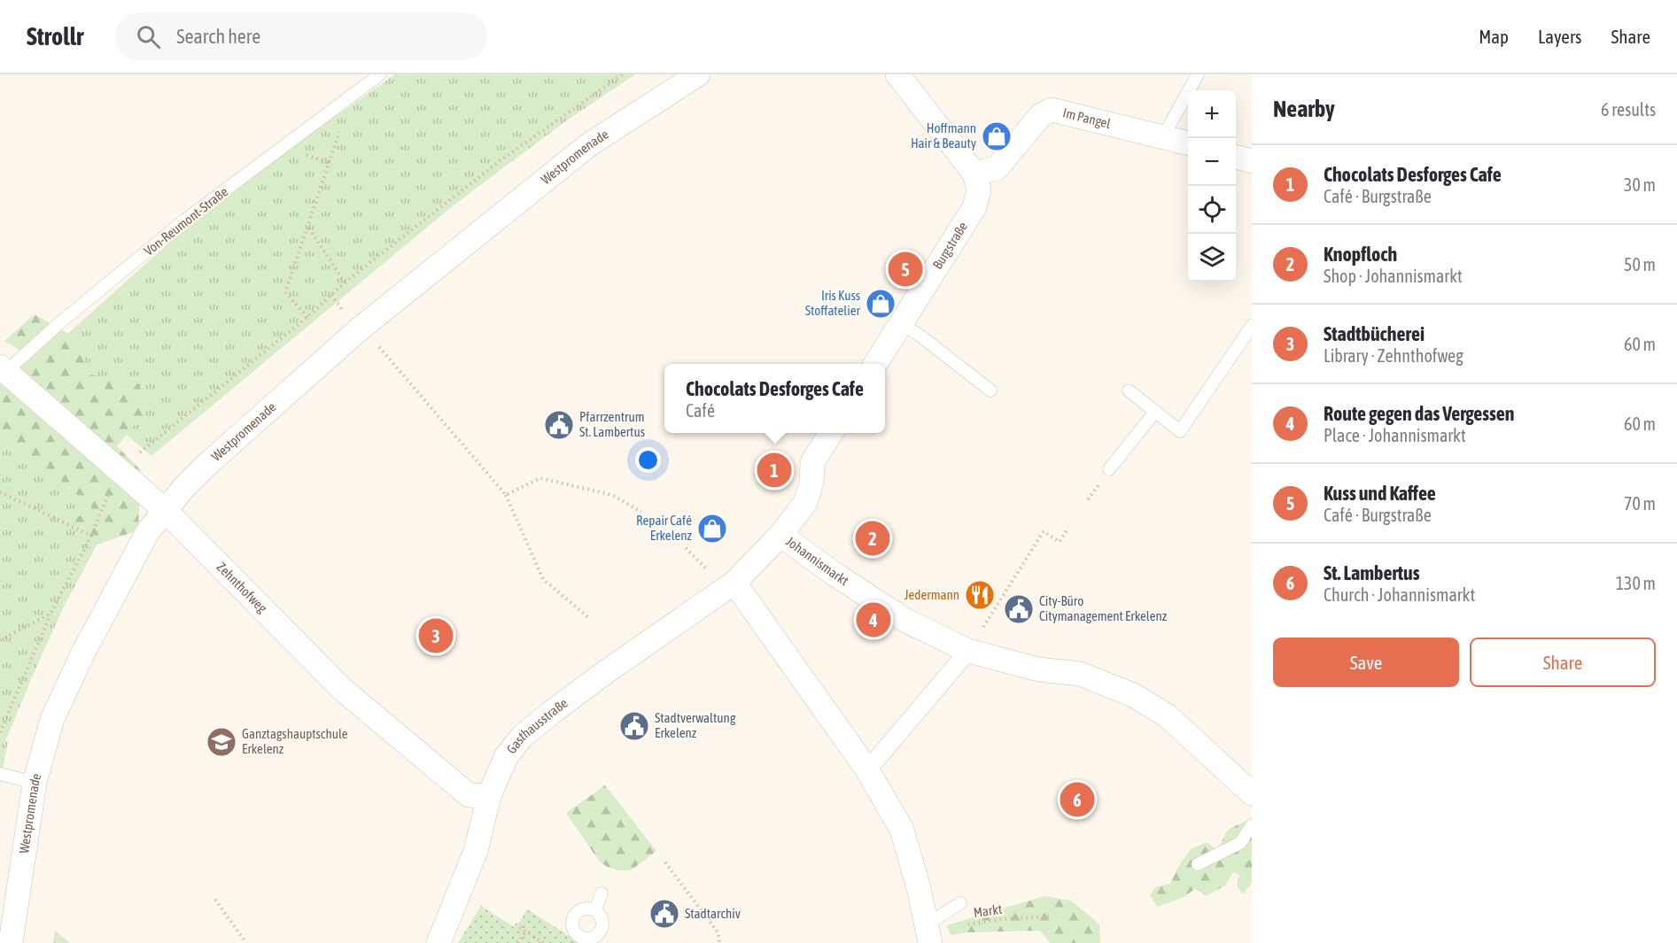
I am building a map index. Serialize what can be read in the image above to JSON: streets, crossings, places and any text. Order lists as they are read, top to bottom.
{
  "streets": {
    "street": [
      "Im Pangel",
      "Westpromenade",
      "Burgstraße",
      "Johannismarkt",
      "Zehnthofweg",
      "Gasthausstraße"
    ],
    "lane": ["Von-Reumont-Straße"],
    "path": ["Markt"]
  },
  "crossings": [
    ["Im Pangel", "Burgstraße"],
    ["Westpromenade", "Zehnthofweg"],
    ["Von-Reumont-Straße", "Zehnthofweg"],
    ["Johannismarkt", "Gasthausstraße"],
    ["Zehnthofweg", "Gasthausstraße"]
  ],
  "places": {
    "shop": ["Hoffmann Hair & Beauty", "Iris Kuss Stoffatelier", "Repair Café Erkelenz"],
    "public building": [
      "Pfarrzentrum St. Lambertus",
      "City-Büro Citymanagement Erkelenz",
      "Stadtverwaltung Erkelenz",
      "Stadtarchiv"
    ],
    "restaurant": ["Jedermann"],
    "school or university": ["Ganztagshauptschule Erkelenz"]
  },
  "page": {
    "header": "Strollr",
    "search": "Search here",
    "nav": ["Map", "Layers", "Share"],
    "heading": ["Nearby", "6 results"],
    "map_buttons": ["+", "−"],
    "list": [
      {
        "mark": "1",
        "name": "Chocolats Desforges Cafe",
        "note": "Café · Burgstraße",
        "value": "30 m"
      },
      {
        "mark": "2",
        "name": "Knopfloch",
        "note": "Shop · Johannismarkt",
        "value": "50 m"
      },
      {
        "mark": "3",
        "name": "Stadtbücherei",
        "note": "Library · Zehnthofweg",
        "value": "60 m"
      },
      {
        "mark": "4",
        "name": "Route gegen das Vergessen",
        "note": "Place · Johannismarkt",
        "value": "60 m"
      },
      {
        "mark": "5",
        "name": "Kuss und Kaffee",
        "note": "Café · Burgstraße",
        "value": "70 m"
      },
      {
        "mark": "6",
        "name": "St. Lambertus",
        "note": "Church · Johannismarkt",
        "value": "130 m"
      }
    ],
    "pins": [
      "5",
      "1",
      "2",
      "4",
      "3",
      "6"
    ],
    "popup": ["Chocolats Desforges Cafe", "Café"],
    "buttons": ["Save", "Share"]
  }
}
